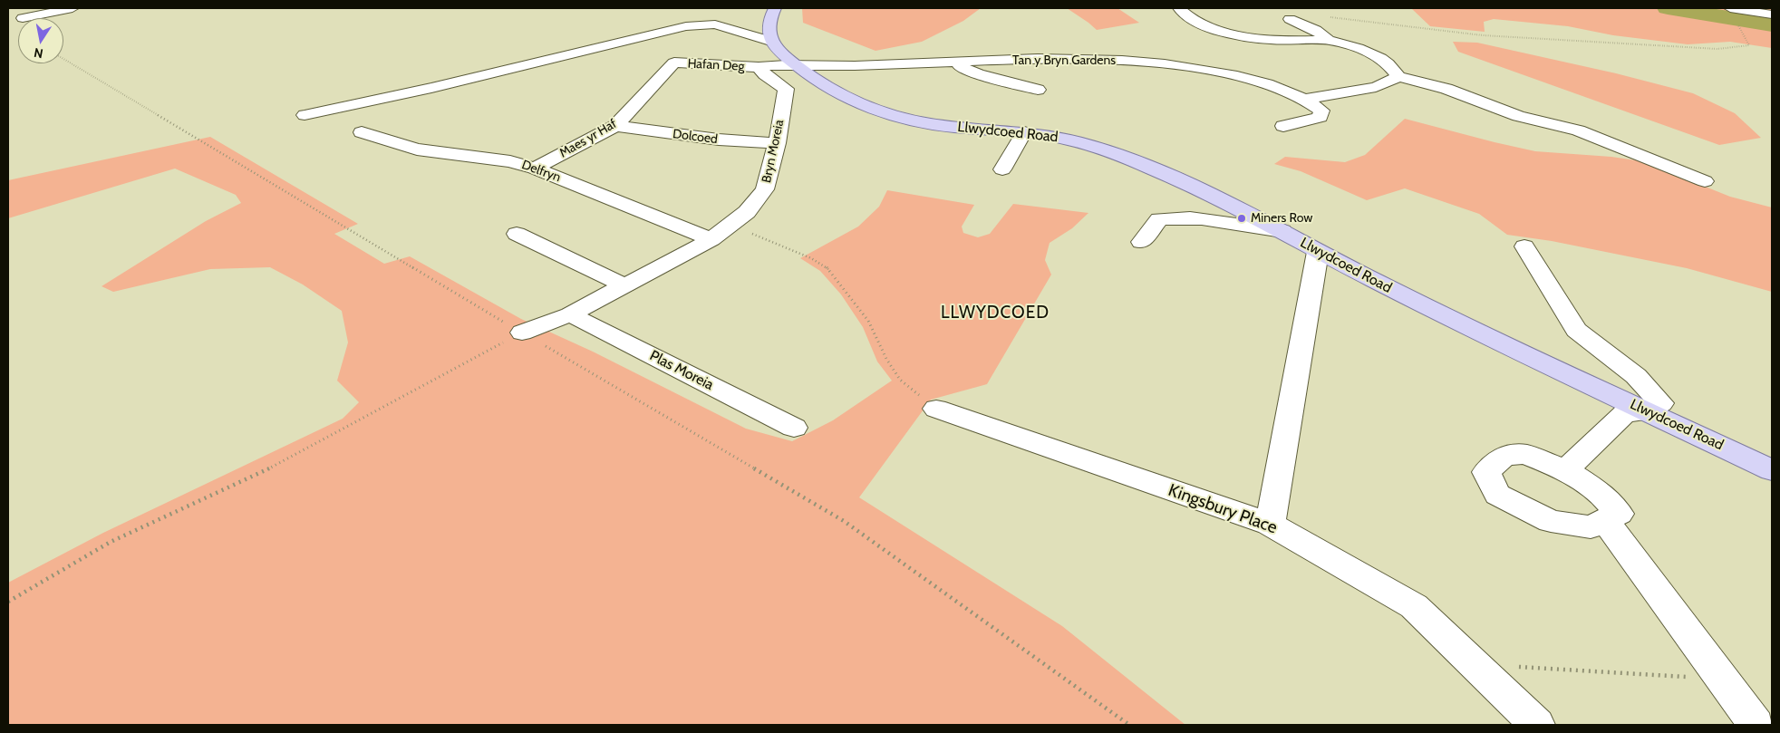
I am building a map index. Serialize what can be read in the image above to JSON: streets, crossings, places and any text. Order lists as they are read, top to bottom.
{
  "streets": {
    "main road": ["Llwydcoed Road"],
    "street": [
      "Tan y Bryn Gardens",
      "Hafan Deg",
      "Dolcoed",
      "Maes yr Haf",
      "Bryn Moreia",
      "Delfryn",
      "Plas Moreia",
      "Kingsbury Place"
    ]
  },
  "crossings": [
    ["Tan y Bryn Gardens", "Llwydcoed Road"],
    ["Hafan Deg", "Maes yr Haf"],
    ["Hafan Deg", "Bryn Moreia"],
    ["Dolcoed", "Maes yr Haf"],
    ["Dolcoed", "Bryn Moreia"],
    ["Maes yr Haf", "Delfryn"],
    ["Bryn Moreia", "Delfryn"],
    ["Bryn Moreia", "Plas Moreia"]
  ],
  "districts": ["LLWYDCOED"],
  "places": ["Miners Row"],
  "north": "bottom"
}
